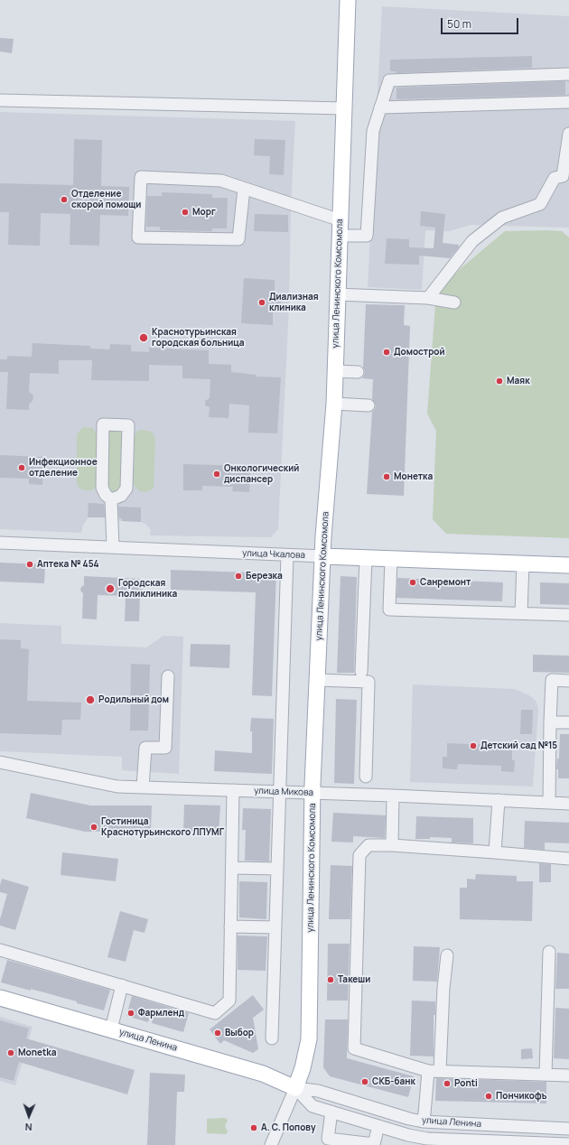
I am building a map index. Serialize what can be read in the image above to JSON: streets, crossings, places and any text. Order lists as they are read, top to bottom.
{
  "streets": {
    "main road": ["улица Ленинского Комсомола", "улица Чкалова", "улица Ленина"],
    "street": ["улица Микова"]
  },
  "crossings": [
    ["улица Ленинского Комсомола", "улица Чкалова"],
    ["улица Ленинского Комсомола", "улица Микова"],
    ["улица Ленинского Комсомола", "улица Ленина"]
  ],
  "places": [
    "Отделение скорой помощи",
    "Морг",
    "Диализная клиника",
    "Краснотурьинская городская больница",
    "Домострой",
    "Маяк",
    "Инфекционное отделение",
    "Онкологический диспансер",
    "Монетка",
    "Аптека № 454",
    "Березка",
    "Санремонт",
    "Городская поликлиника",
    "Родильный дом",
    "Детский сад №15",
    "Гостиница Краснотурьинского ЛПУМГ",
    "Такеши",
    "Фармленд",
    "Выбор",
    "Monetka",
    "СКБ-банк",
    "Ponti",
    "Пончикофъ",
    "А. С. Попову"
  ],
  "scale_bar": "50 m",
  "north": "bottom"
}
